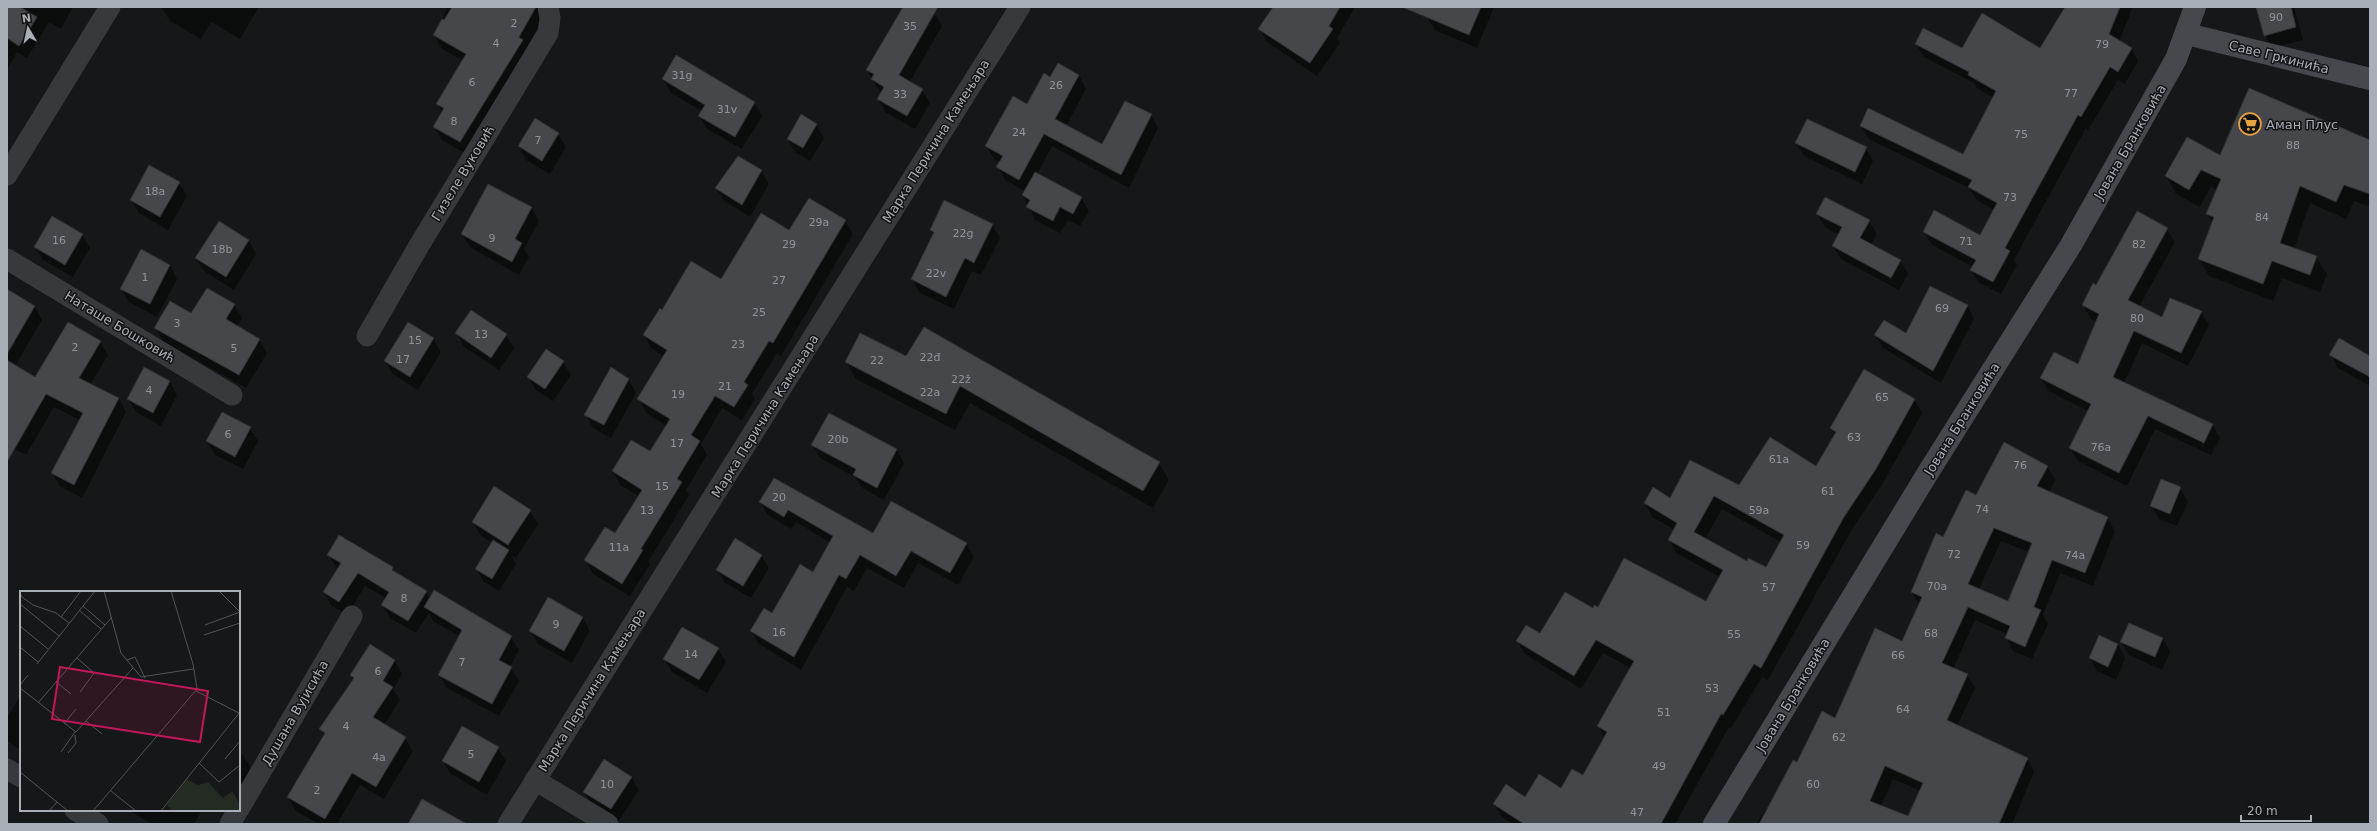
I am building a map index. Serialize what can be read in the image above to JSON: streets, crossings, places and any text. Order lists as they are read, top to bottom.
{
  "streets": {
    "main road": ["Саве Гркинића", "Јована Бранковића"],
    "street": [
      "Марка Перичина Камењара",
      "Гизеле Вуковић",
      "Наташе Бошковић",
      "Душана Вујисића"
    ]
  },
  "crossings": [
    ["Саве Гркинића", "Јована Бранковића"]
  ],
  "places": {
    "supermarket": ["Аман Плус"]
  },
  "house_numbers": [
    "90",
    "2",
    "35",
    "4",
    "79",
    "31g",
    "6",
    "26",
    "77",
    "33",
    "31v",
    "8",
    "24",
    "75",
    "7",
    "88",
    "18a",
    "73",
    "84",
    "29a",
    "22g",
    "9",
    "16",
    "71",
    "29",
    "82",
    "18b",
    "22v",
    "1",
    "27",
    "69",
    "25",
    "80",
    "3",
    "13",
    "15",
    "23",
    "2",
    "5",
    "22đ",
    "17",
    "22",
    "22ž",
    "21",
    "4",
    "22a",
    "19",
    "65",
    "6",
    "63",
    "20b",
    "17",
    "76a",
    "61a",
    "76",
    "15",
    "61",
    "20",
    "74",
    "13",
    "59a",
    "59",
    "11a",
    "72",
    "74a",
    "70a",
    "57",
    "8",
    "9",
    "16",
    "68",
    "55",
    "14",
    "66",
    "7",
    "6",
    "53",
    "64",
    "51",
    "4",
    "62",
    "5",
    "4a",
    "49",
    "10",
    "60",
    "2",
    "47"
  ],
  "scale_bar": "20 m",
  "north": "top"
}
